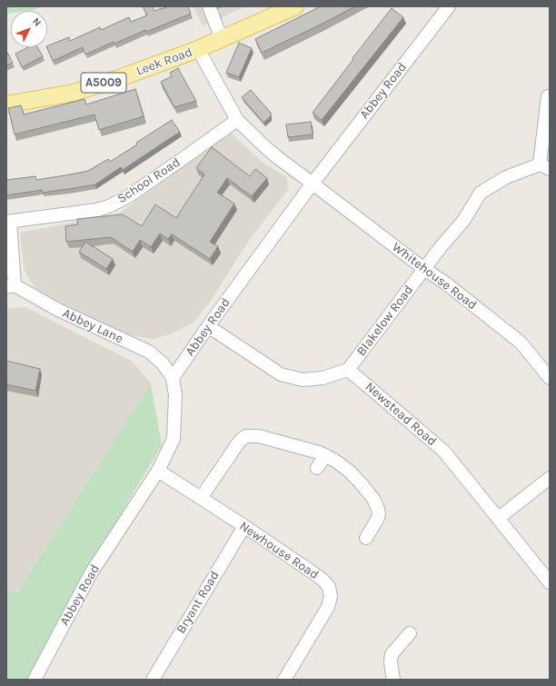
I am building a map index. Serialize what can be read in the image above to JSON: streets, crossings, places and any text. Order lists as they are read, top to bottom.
{
  "streets": {
    "main road": ["Leek Road", "A5009"],
    "street": [
      "Abbey Road",
      "School Road",
      "Whitehouse Road",
      "Blakelow Road",
      "Abbey Lane",
      "Newstead Road",
      "Newhouse Road",
      "Bryant Road"
    ]
  },
  "crossings": [
    ["Abbey Road", "Whitehouse Road"],
    ["Abbey Road", "Abbey Lane"],
    ["Abbey Road", "Newhouse Road"],
    ["Whitehouse Road", "Blakelow Road"],
    ["Blakelow Road", "Newstead Road"],
    ["Newhouse Road", "Bryant Road"]
  ],
  "north": "top right"
}
